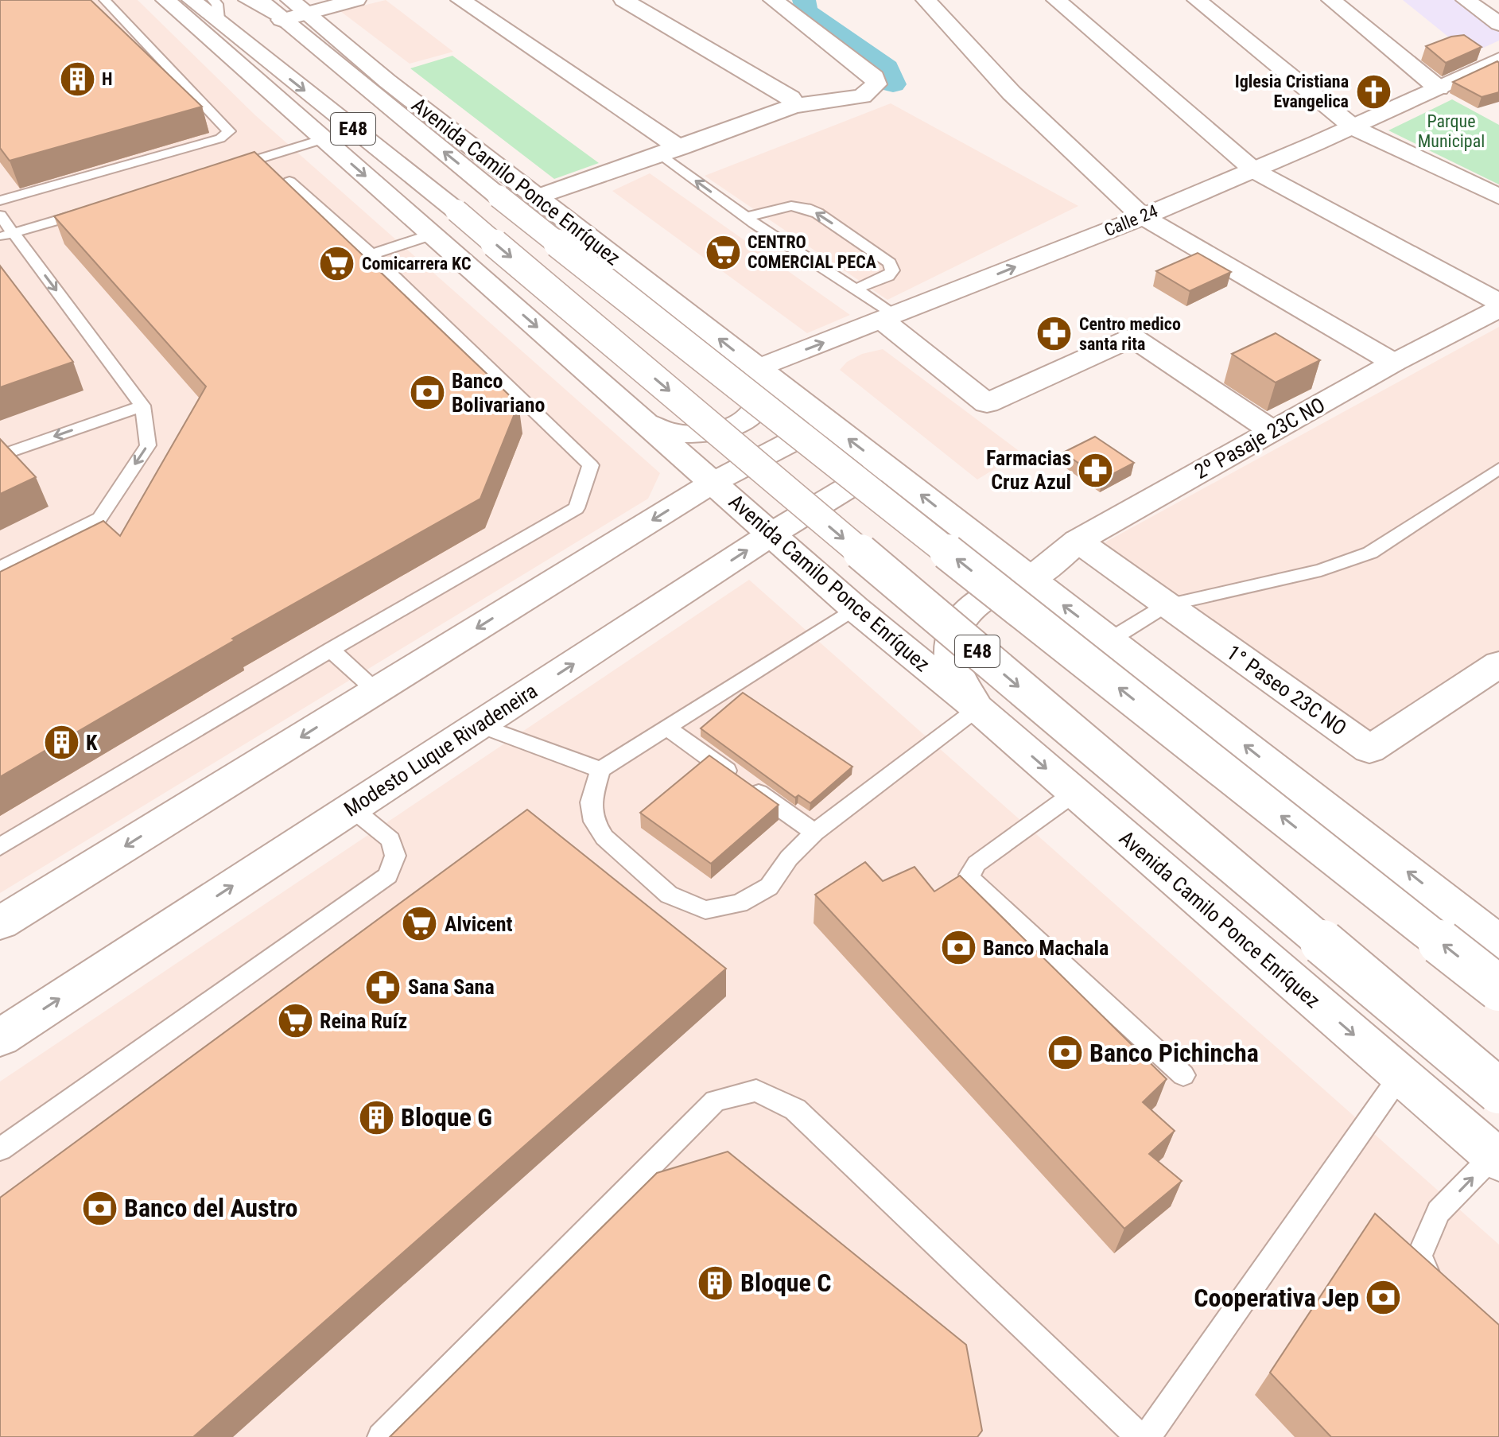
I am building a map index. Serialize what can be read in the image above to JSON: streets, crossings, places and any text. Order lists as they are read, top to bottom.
{
  "streets": {
    "street": [
      "E48",
      "Avenida Camilo Ponce Enríquez",
      "Calle 24",
      "2º Pasaje 23C NO",
      "1° Paseo 23C NO",
      "Modesto Luque Rivadeneira"
    ]
  },
  "crossings": [
    ["Avenida Camilo Ponce Enríquez", "Calle 24"],
    ["Avenida Camilo Ponce Enríquez", "2º Pasaje 23C NO"],
    ["Avenida Camilo Ponce Enríquez", "Modesto Luque Rivadeneira"],
    ["2º Pasaje 23C NO", "1° Paseo 23C NO"]
  ],
  "parks": ["Parque Municipal"],
  "places": {
    "building": [
      "H",
      "K",
      "Bloque G",
      "Bloque C"
    ],
    "church": ["Iglesia Cristiana Evangelica"],
    "supermarket": [
      "CENTRO COMERCIAL PECA",
      "Comicarrera KC",
      "Alvicent",
      "Reina Ruíz"
    ],
    "pharmacy": ["Centro medico santa rita", "Farmacias Cruz Azul", "Sana Sana"],
    "bank": [
      "Banco Bolivariano",
      "Banco Machala",
      "Banco Pichincha",
      "Banco del Austro",
      "Cooperativa Jep"
    ]
  }
}
